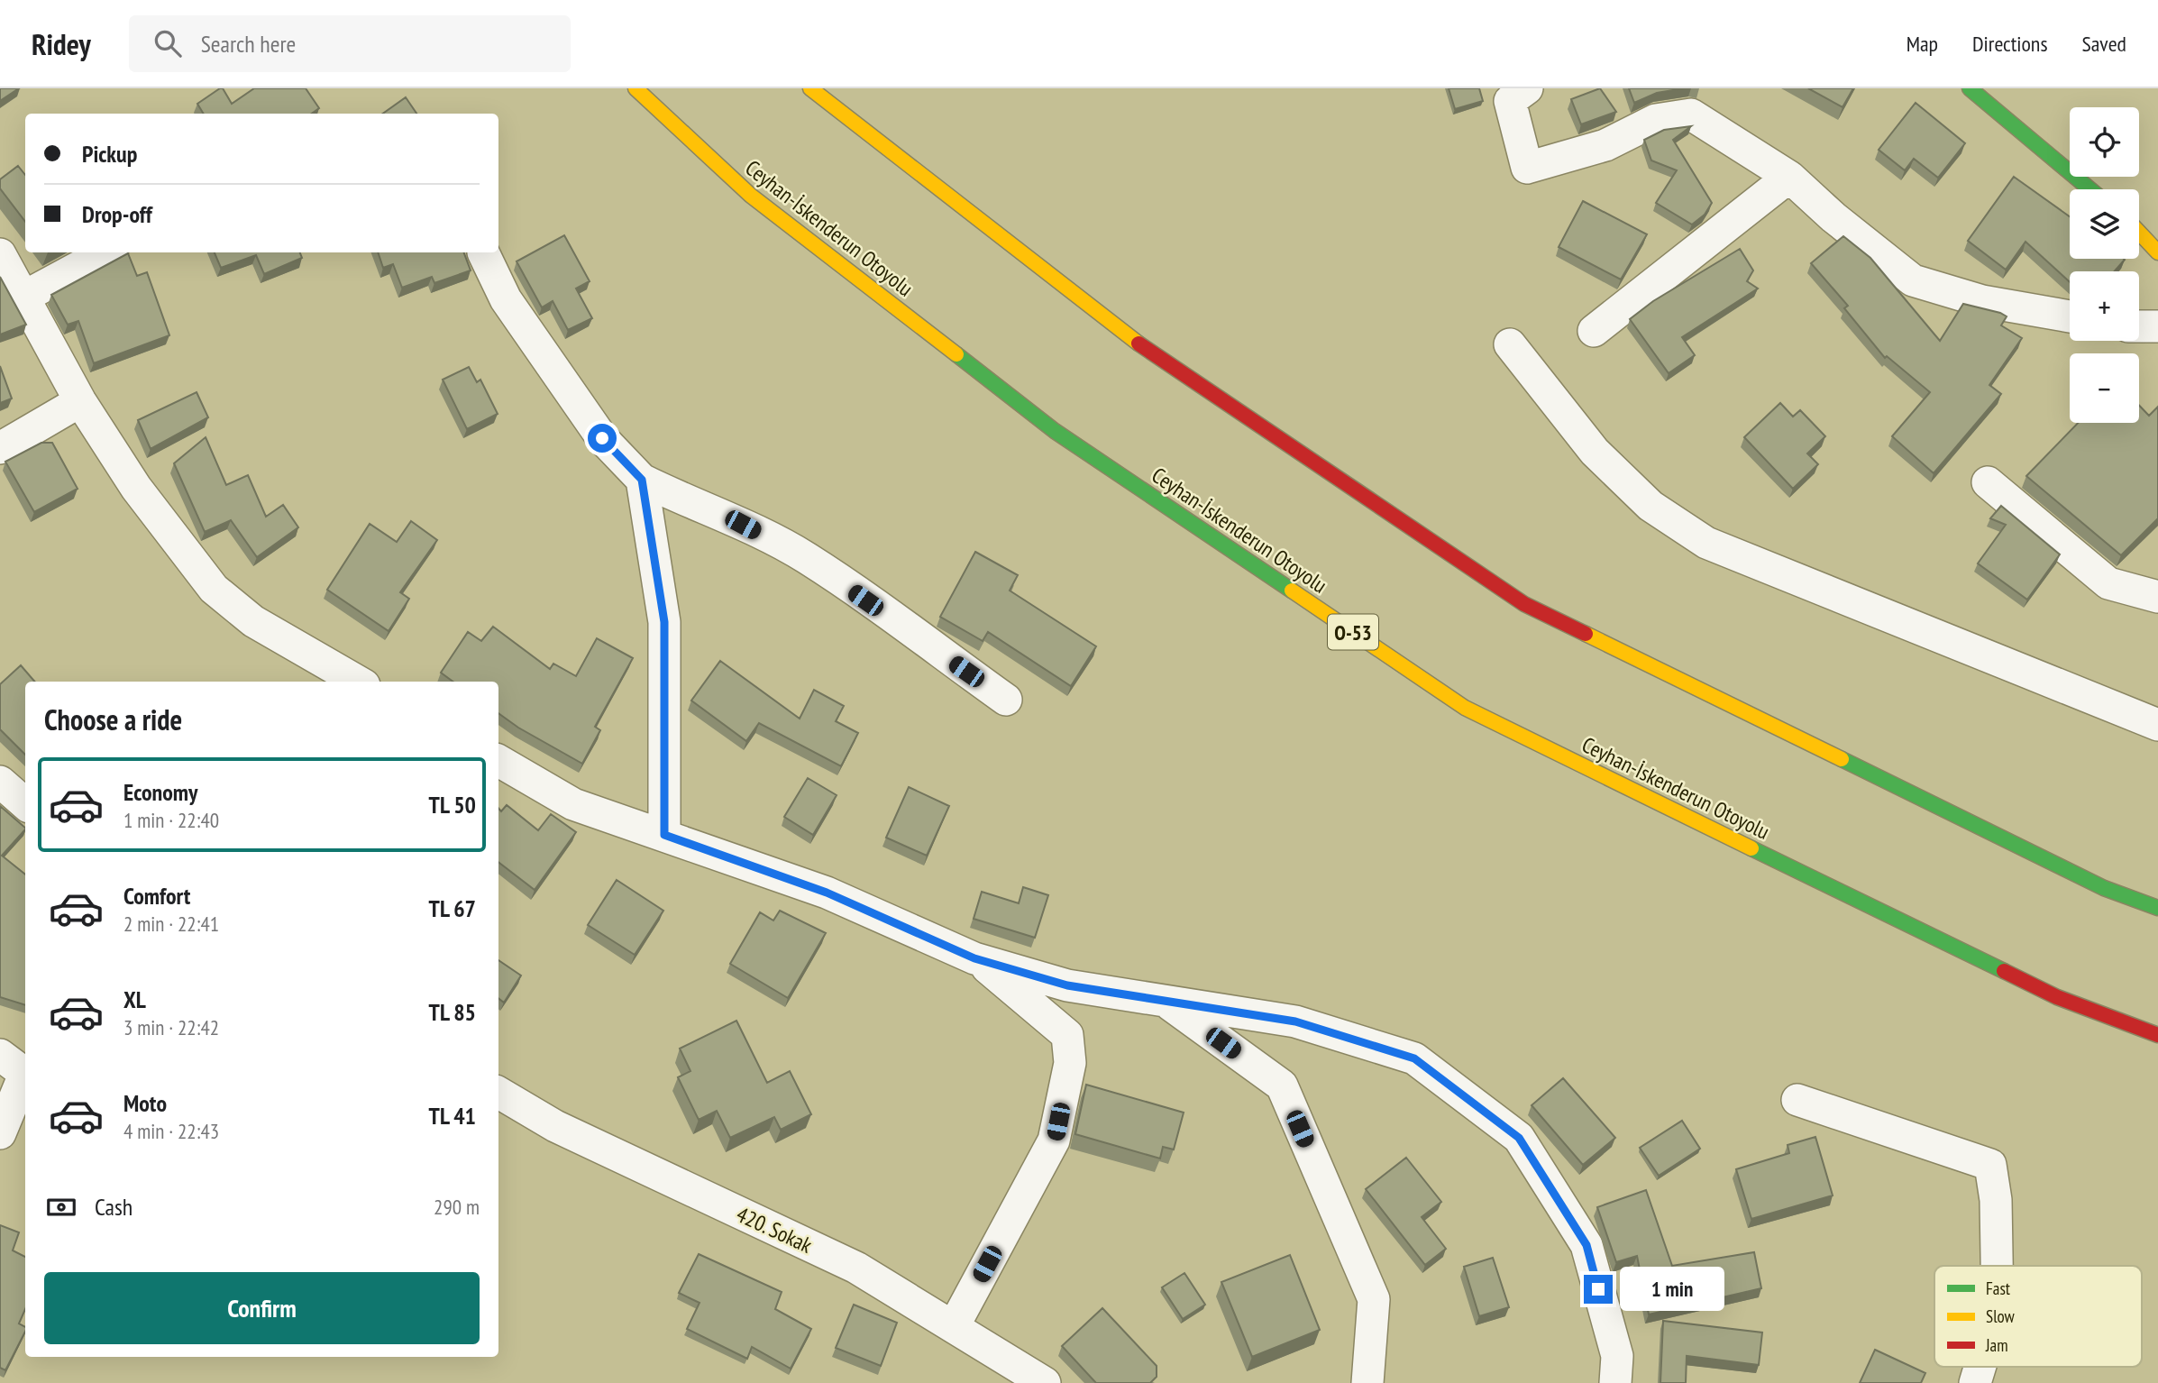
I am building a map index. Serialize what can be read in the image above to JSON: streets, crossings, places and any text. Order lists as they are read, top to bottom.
{
  "streets": {
    "main road": ["Ceyhan-İskenderun Otoyolu", "O-53"],
    "street": ["420. Sokak"]
  },
  "legend": ["Fast", "Slow", "Jam"],
  "page": {
    "header": "Ridey",
    "search": "Search here",
    "nav": ["Map", "Directions", "Saved"],
    "map_buttons": ["+", "−"],
    "banner": ["Pickup", "Drop-off"],
    "heading": "Choose a ride",
    "list": [
      {
        "name": "Economy",
        "note": "1 min · 22:40",
        "value": "TL 50"
      },
      {
        "name": "Comfort",
        "note": "2 min · 22:41",
        "value": "TL 67"
      },
      {
        "name": "XL",
        "note": "3 min · 22:42",
        "value": "TL 85"
      },
      {
        "name": "Moto",
        "note": "4 min · 22:43",
        "value": "TL 41"
      }
    ],
    "pay": ["Cash", "290 m"],
    "buttons": "Confirm",
    "bubble": "1 min"
  }
}
